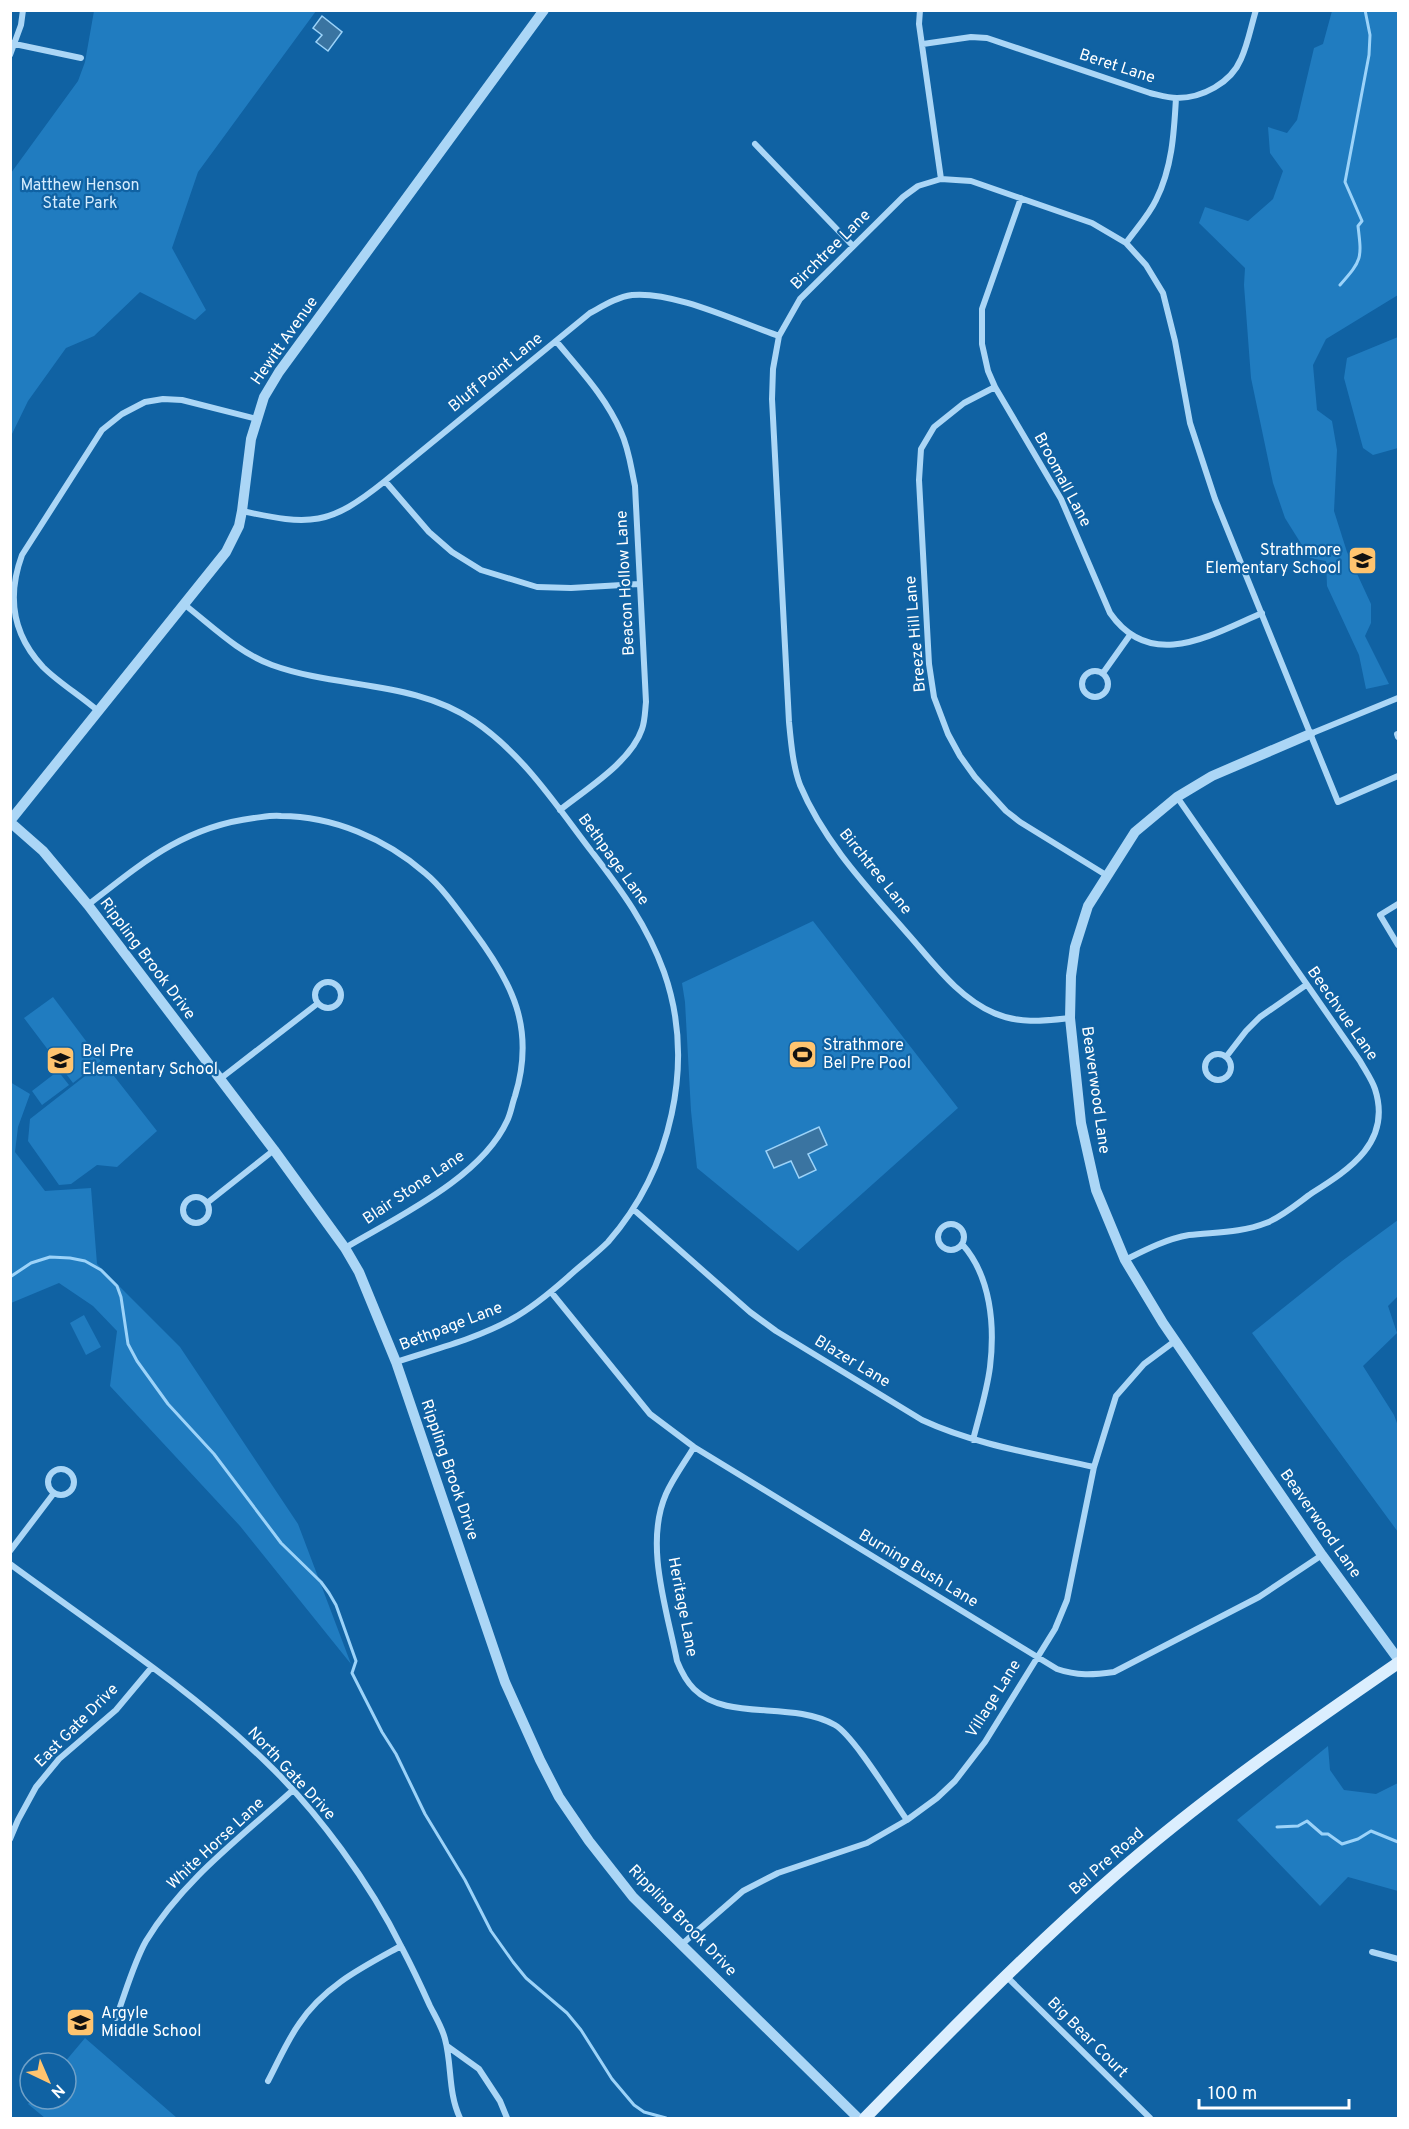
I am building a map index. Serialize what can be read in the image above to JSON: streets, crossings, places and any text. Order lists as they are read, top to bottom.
{
  "streets": {
    "main road": ["Bel Pre Road"],
    "street": [
      "Beret Lane",
      "Birchtree Lane",
      "Hewitt Avenue",
      "Bluff Point Lane",
      "Broomall Lane",
      "Beacon Hollow Lane",
      "Breeze Hill Lane",
      "Bethpage Lane",
      "Rippling Brook Drive",
      "Beechvue Lane",
      "Beaverwood Lane",
      "Blair Stone Lane",
      "Blazer Lane",
      "Burning Bush Lane",
      "Heritage Lane",
      "Village Lane",
      "East Gate Drive",
      "North Gate Drive",
      "White Horse Lane",
      "Big Bear Court"
    ]
  },
  "crossings": [
    ["Birchtree Lane", "Bluff Point Lane"],
    ["Birchtree Lane", "Broomall Lane"],
    ["Birchtree Lane", "Beaverwood Lane"],
    ["Hewitt Avenue", "Bluff Point Lane"],
    ["Hewitt Avenue", "Bethpage Lane"],
    ["Hewitt Avenue", "Rippling Brook Drive"],
    ["Bluff Point Lane", "Beacon Hollow Lane"],
    ["Broomall Lane", "Breeze Hill Lane"],
    ["Beacon Hollow Lane", "Bethpage Lane"],
    ["Breeze Hill Lane", "Beaverwood Lane"],
    ["Bethpage Lane", "Rippling Brook Drive"],
    ["Bethpage Lane", "Blazer Lane"],
    ["Bethpage Lane", "Burning Bush Lane"],
    ["Rippling Brook Drive", "Blair Stone Lane"],
    ["Rippling Brook Drive", "Village Lane"],
    ["Beechvue Lane", "Beaverwood Lane"],
    ["Beaverwood Lane", "Burning Bush Lane"],
    ["Beaverwood Lane", "Village Lane"],
    ["Beaverwood Lane", "Bel Pre Road"],
    ["Blazer Lane", "Village Lane"],
    ["Burning Bush Lane", "Heritage Lane"],
    ["Burning Bush Lane", "Village Lane"],
    ["Heritage Lane", "Village Lane"],
    ["East Gate Drive", "North Gate Drive"],
    ["North Gate Drive", "White Horse Lane"],
    ["Bel Pre Road", "Big Bear Court"]
  ],
  "parks": ["Matthew Henson State Park"],
  "places": {
    "school or university": ["Strathmore Elementary School", "Bel Pre Elementary School", "Argyle Middle School"],
    "sports": ["Strathmore Bel Pre Pool"]
  },
  "scale_bar": "100 m",
  "north": "bottom right"
}
